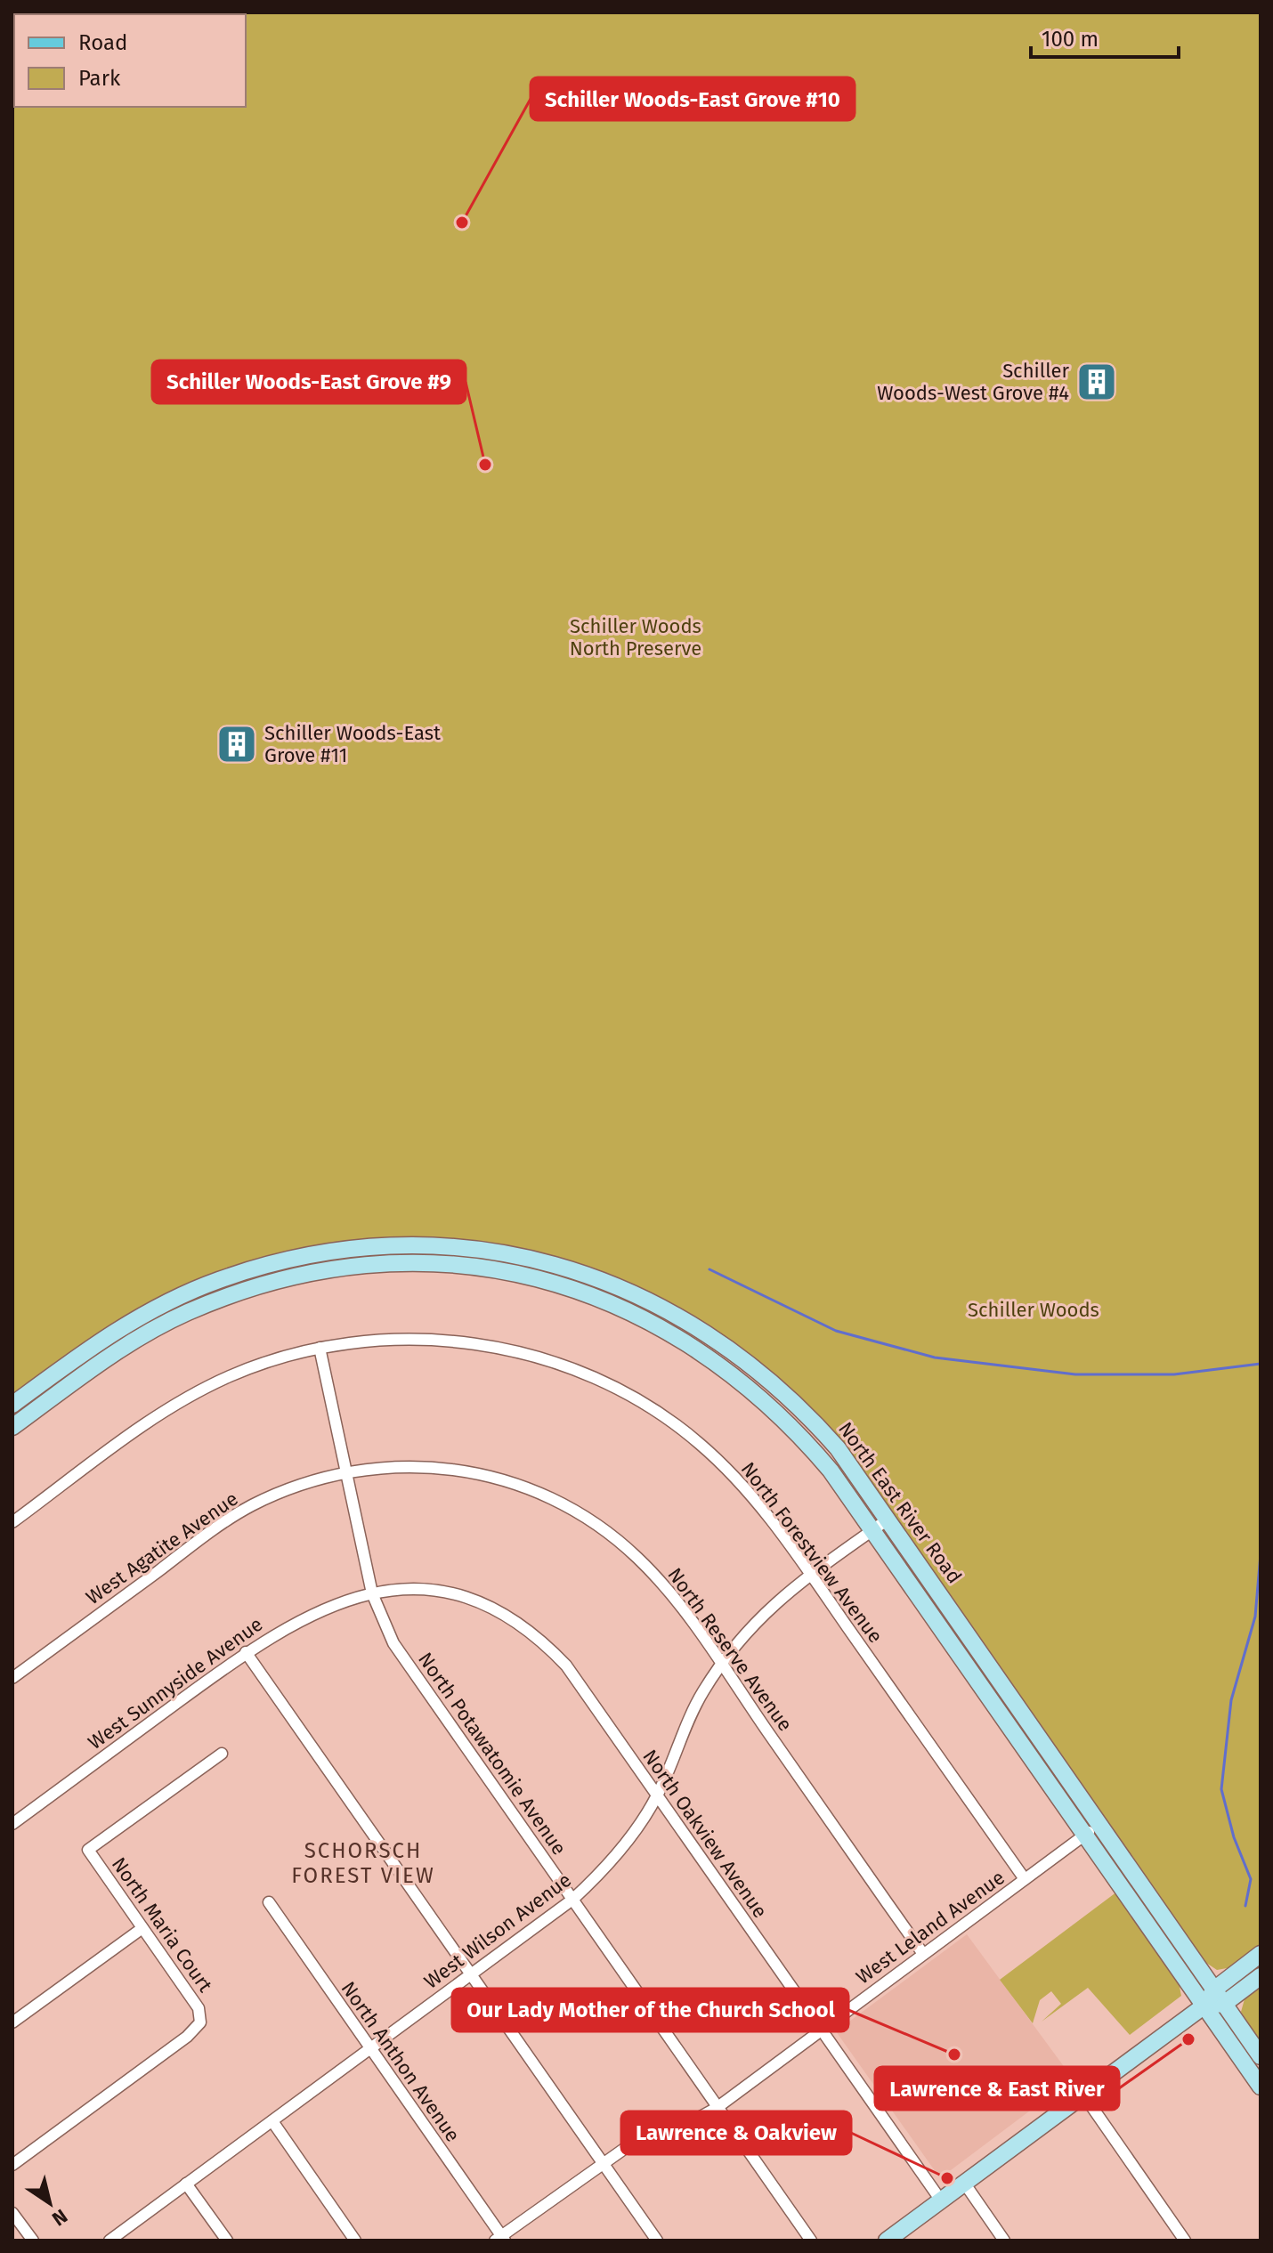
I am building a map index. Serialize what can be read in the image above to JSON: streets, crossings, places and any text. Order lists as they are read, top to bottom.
{
  "streets": {
    "main road": ["North East River Road"],
    "street": [
      "West Agatite Avenue",
      "North Forestview Avenue",
      "North Reserve Avenue",
      "West Sunnyside Avenue",
      "North Potawatomie Avenue",
      "North Oakview Avenue",
      "North Maria Court",
      "West Leland Avenue",
      "West Wilson Avenue",
      "North Anthon Avenue"
    ]
  },
  "crossings": [
    ["North East River Road", "West Leland Avenue"],
    ["North East River Road", "West Wilson Avenue"],
    ["West Agatite Avenue", "North Reserve Avenue"],
    ["West Agatite Avenue", "North Potawatomie Avenue"],
    ["North Forestview Avenue", "North Potawatomie Avenue"],
    ["North Forestview Avenue", "West Leland Avenue"],
    ["North Forestview Avenue", "West Wilson Avenue"],
    ["North Reserve Avenue", "North Potawatomie Avenue"],
    ["North Reserve Avenue", "West Leland Avenue"],
    ["North Reserve Avenue", "West Wilson Avenue"],
    ["West Sunnyside Avenue", "North Potawatomie Avenue"],
    ["West Sunnyside Avenue", "North Oakview Avenue"],
    ["North Potawatomie Avenue", "North Oakview Avenue"],
    ["North Potawatomie Avenue", "West Leland Avenue"],
    ["North Potawatomie Avenue", "West Wilson Avenue"],
    ["North Oakview Avenue", "West Leland Avenue"],
    ["North Oakview Avenue", "West Wilson Avenue"],
    ["West Leland Avenue", "North Anthon Avenue"],
    ["West Wilson Avenue", "North Anthon Avenue"]
  ],
  "districts": ["SCHORSCH FOREST VIEW"],
  "parks": ["Schiller Woods North Preserve", "Schiller Woods"],
  "places": {
    "other": [
      "Schiller Woods-East Grove #10",
      "Schiller Woods-East Grove #9",
      "Lawrence & East River",
      "Our Lady Mother of the Church School",
      "Lawrence & Oakview"
    ],
    "building": ["Schiller Woods-West Grove #4", "Schiller Woods-East Grove #11"]
  },
  "legend": ["Road", "Park"],
  "scale_bar": "100 m",
  "north": "bottom right"
}
